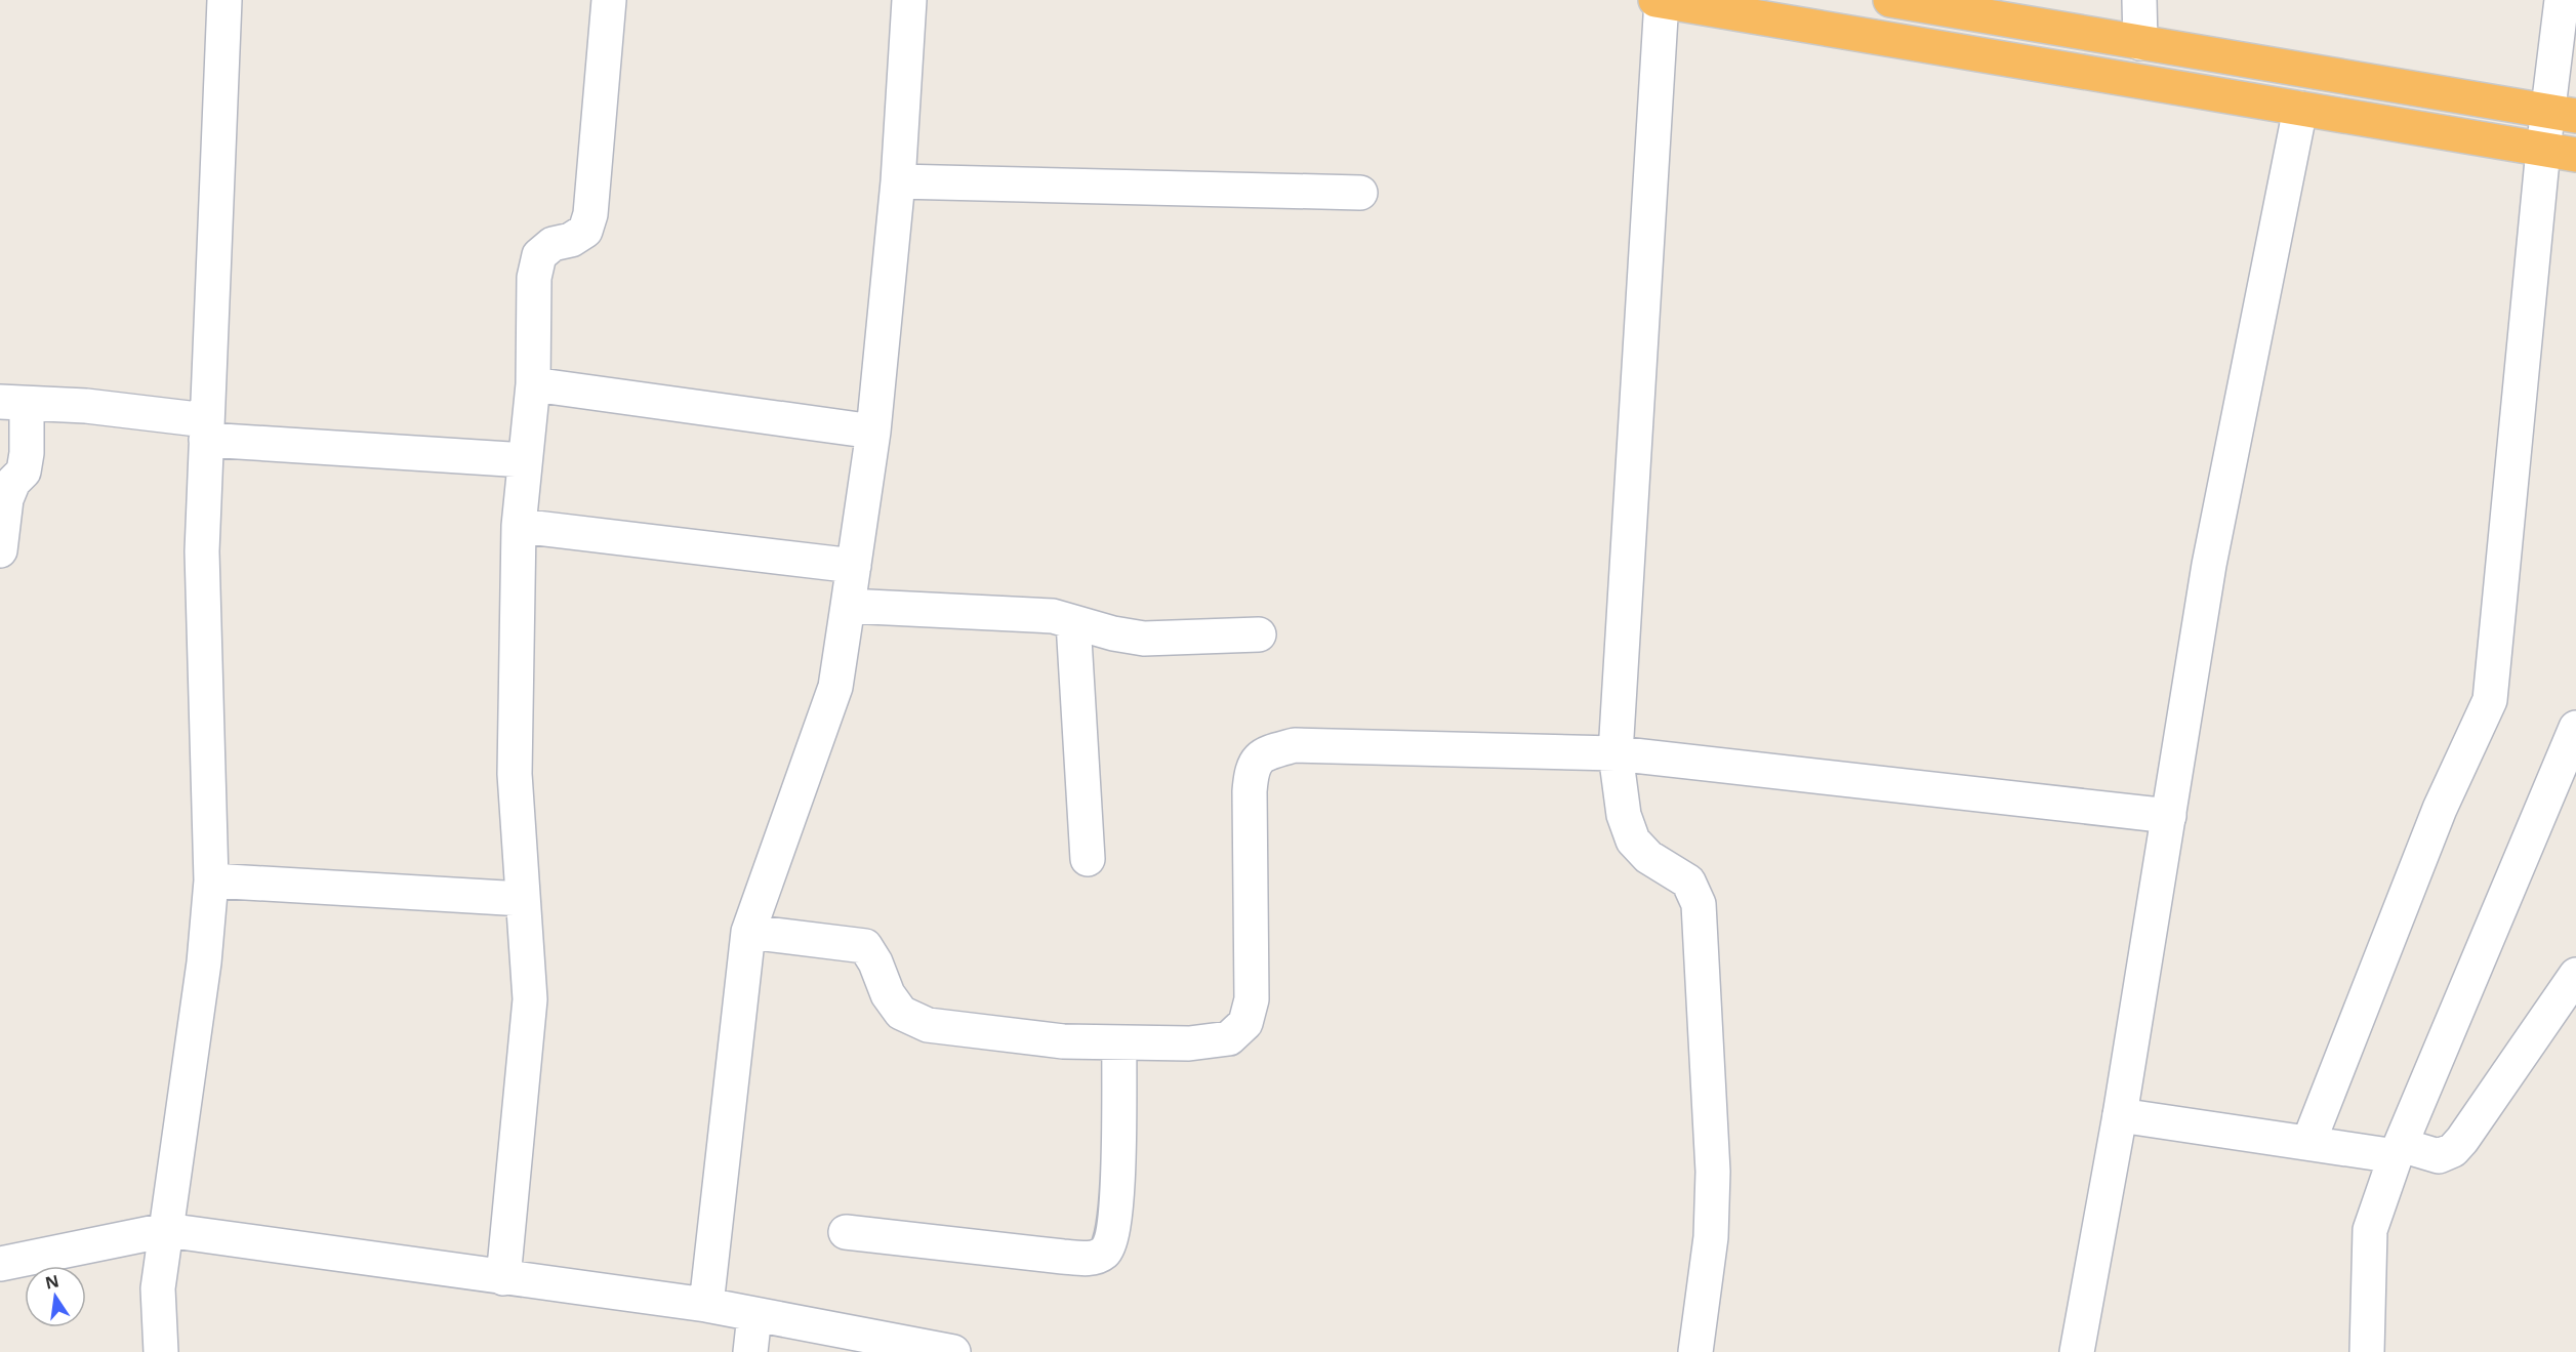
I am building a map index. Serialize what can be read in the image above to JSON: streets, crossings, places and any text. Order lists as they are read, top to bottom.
{
  "north": "top"
}
